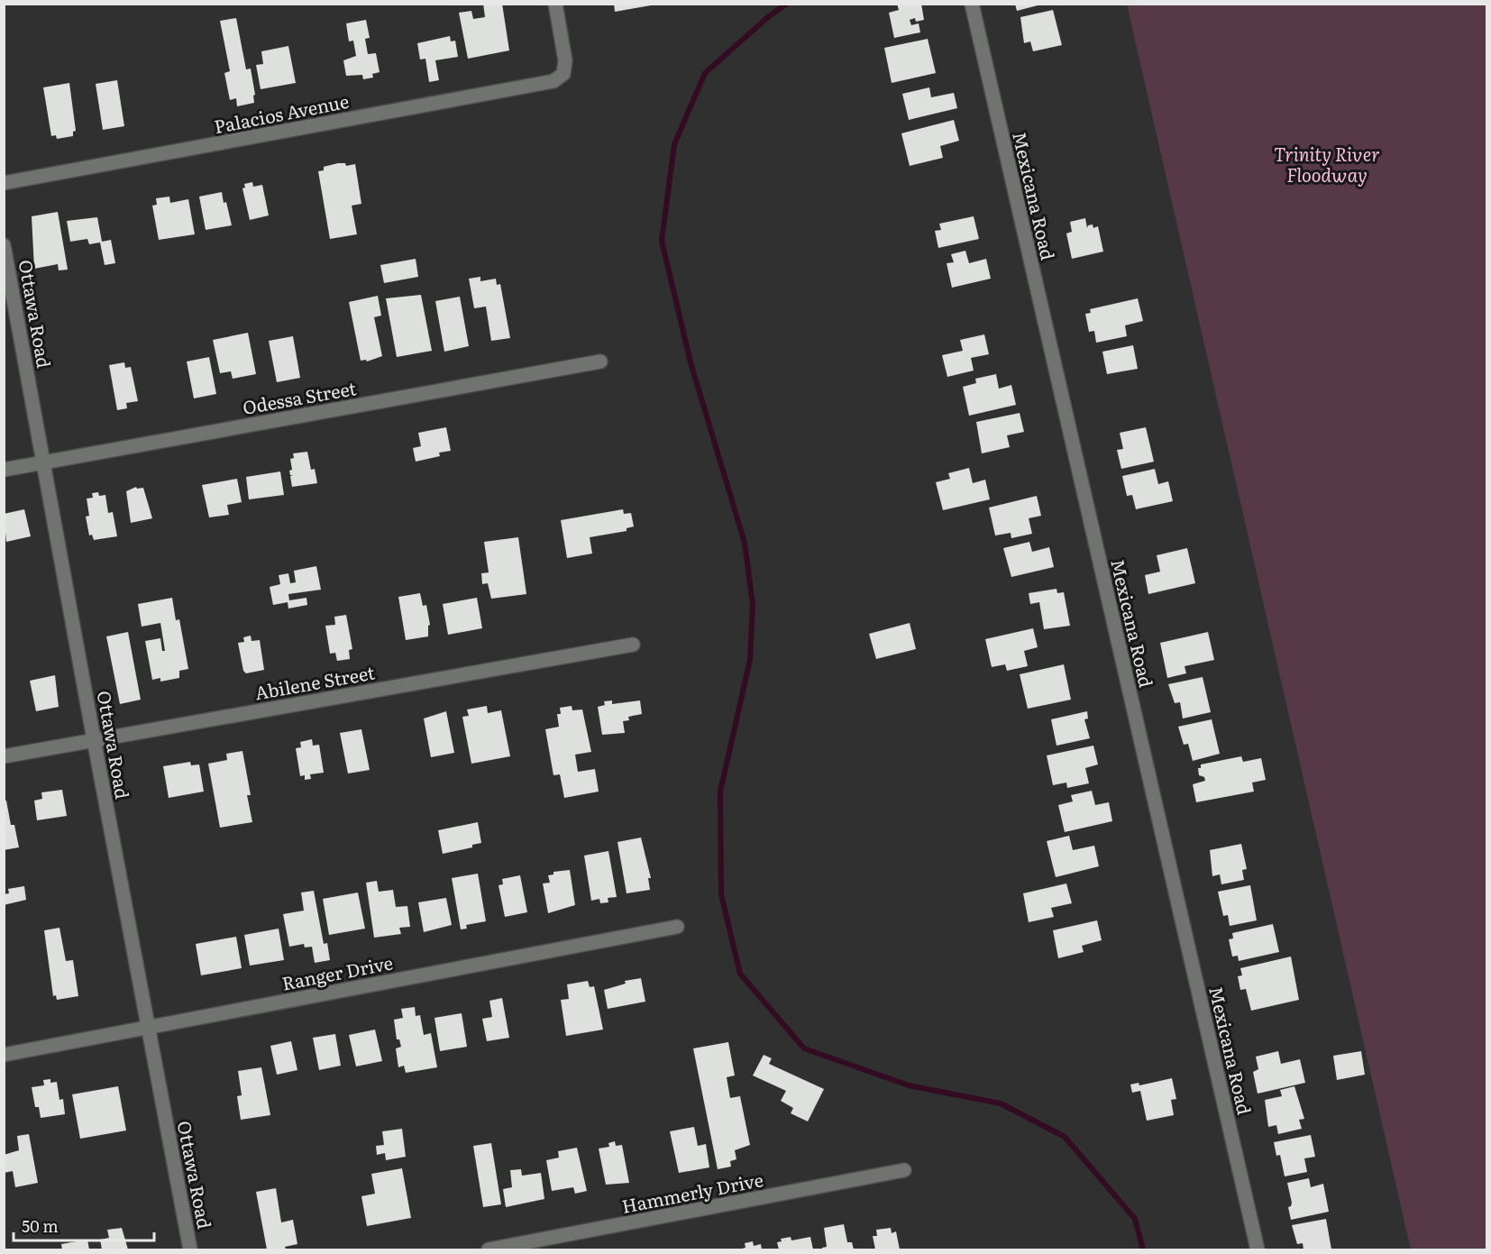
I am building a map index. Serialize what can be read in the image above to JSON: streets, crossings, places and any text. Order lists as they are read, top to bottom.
{
  "streets": {
    "street": [
      "Palacios Avenue",
      "Mexicana Road",
      "Ottawa Road",
      "Odessa Street",
      "Abilene Street",
      "Ranger Drive",
      "Hammerly Drive"
    ]
  },
  "crossings": [
    ["Ottawa Road", "Odessa Street"],
    ["Ottawa Road", "Abilene Street"],
    ["Ottawa Road", "Ranger Drive"]
  ],
  "parks": ["Trinity River Floodway"],
  "scale_bar": "50 m"
}
